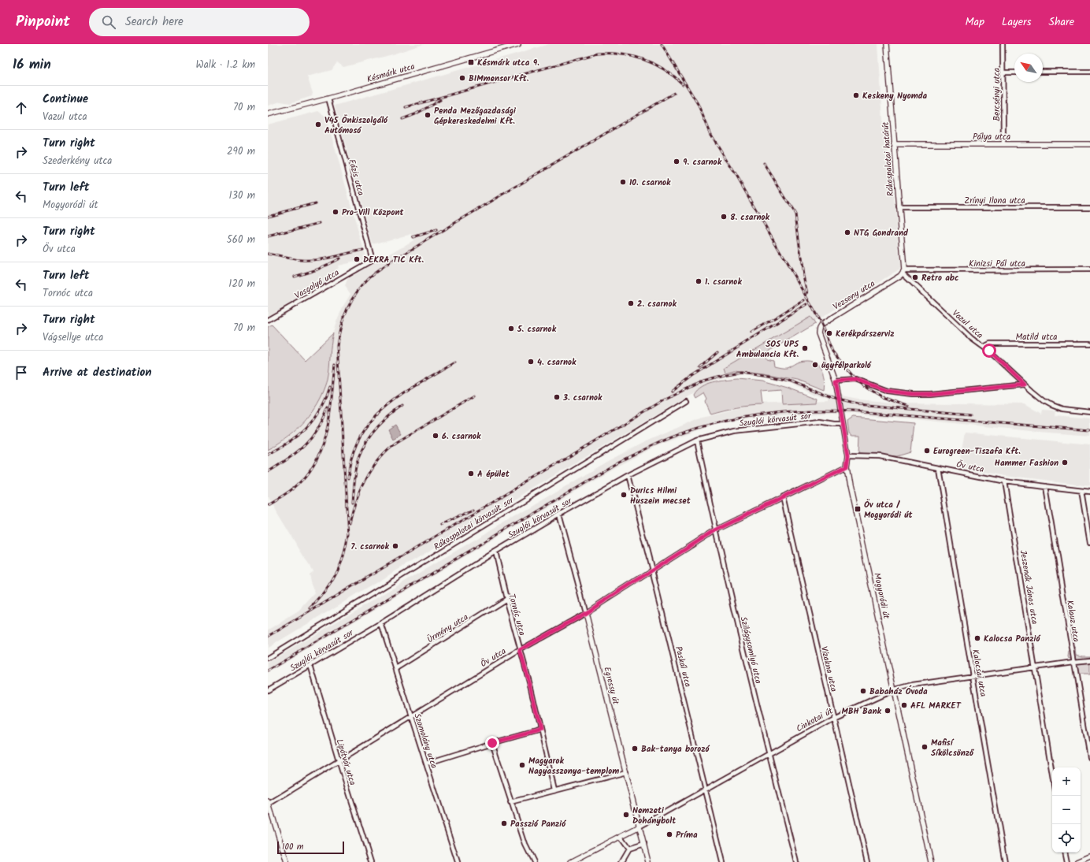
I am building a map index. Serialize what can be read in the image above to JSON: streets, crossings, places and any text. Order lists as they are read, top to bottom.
{
  "streets": {
    "street": [
      "Késmárk utca",
      "Bercsényi utca",
      "Pálya utca",
      "Rákospalotai határút",
      "Fázis utca",
      "Zrínyi Ilona utca",
      "Kinizsi Pál utca",
      "Vasgolyó utca",
      "Vezseny utca",
      "Vazul utca",
      "Matild utca",
      "Szuglói körvasút sor",
      "Öv utca",
      "Rákospalotai körvasút sor",
      "Jeszenák János utca",
      "Mogyoródi út",
      "Tornóc utca",
      "Kalauz utca",
      "Ürmény utca",
      "Szilágysomlyó utca",
      "Paskál utca",
      "Vízakna utca",
      "Kalocsai utca",
      "Egressy út",
      "Cinkotai út",
      "Szomolány utca",
      "Lipótvár utca"
    ]
  },
  "crossings": [
    ["Késmárk utca", "Fázis utca"],
    ["Bercsényi utca", "Pálya utca"],
    ["Pálya utca", "Rákospalotai határút"],
    ["Rákospalotai határút", "Zrínyi Ilona utca"],
    ["Rákospalotai határút", "Kinizsi Pál utca"],
    ["Rákospalotai határút", "Vezseny utca"],
    ["Rákospalotai határút", "Vazul utca"],
    ["Fázis utca", "Vasgolyó utca"],
    ["Kinizsi Pál utca", "Vezseny utca"],
    ["Kinizsi Pál utca", "Vazul utca"],
    ["Vezseny utca", "Vazul utca"],
    ["Vezseny utca", "Mogyoródi út"],
    ["Vazul utca", "Matild utca"],
    ["Szuglói körvasút sor", "Mogyoródi út"],
    ["Szuglói körvasút sor", "Tornóc utca"],
    ["Szuglói körvasút sor", "Szilágysomlyó utca"],
    ["Szuglói körvasút sor", "Paskál utca"],
    ["Szuglói körvasút sor", "Egressy út"],
    ["Szuglói körvasút sor", "Szomolány utca"],
    ["Szuglói körvasút sor", "Lipótvár utca"],
    ["Öv utca", "Jeszenák János utca"],
    ["Öv utca", "Mogyoródi út"],
    ["Öv utca", "Tornóc utca"],
    ["Öv utca", "Kalauz utca"],
    ["Öv utca", "Szilágysomlyó utca"],
    ["Öv utca", "Paskál utca"],
    ["Öv utca", "Vízakna utca"],
    ["Öv utca", "Kalocsai utca"],
    ["Öv utca", "Egressy út"],
    ["Öv utca", "Szomolány utca"],
    ["Öv utca", "Lipótvár utca"],
    ["Jeszenák János utca", "Cinkotai út"],
    ["Mogyoródi út", "Cinkotai út"],
    ["Tornóc utca", "Ürmény utca"],
    ["Kalauz utca", "Cinkotai út"],
    ["Ürmény utca", "Szomolány utca"],
    ["Szilágysomlyó utca", "Cinkotai út"],
    ["Paskál utca", "Cinkotai út"],
    ["Vízakna utca", "Cinkotai út"],
    ["Kalocsai utca", "Cinkotai út"],
    ["Egressy út", "Cinkotai út"]
  ],
  "places": {
    "transit": ["Késmárk utca 9.", "Öv utca / Mogyoródi út"],
    "other": [
      "BIMmensor Kft.",
      "Keskeny Nyomda",
      "Penda Mezőgazdasági Gépkereskedelmi Kft.",
      "V45 Önkiszolgáló Autómosó",
      "9. csarnok",
      "10. csarnok",
      "Pro-Vill Központ",
      "8. csarnok",
      "NTG Gondrand",
      "DEKRA TIC Kft.",
      "Retro abc",
      "1. csarnok",
      "2. csarnok",
      "5. csarnok",
      "Kerékpárszerviz",
      "SOS UPS Ambulancia Kft.",
      "4. csarnok",
      "ügyfélparkoló",
      "3. csarnok",
      "6. csarnok",
      "Eurogreen-Tiszafa Kft.",
      "Hammer Fashion",
      "A épület",
      "Durics Hilmi Huszein mecset",
      "7. csarnok",
      "Kalocsa Panzió",
      "Babaház Óvoda",
      "AFL MARKET",
      "MBH Bank",
      "Mafisí Síkölcsönző",
      "Bak-tanya borozó",
      "Magyarok Nagyasszonya-templom",
      "Nemzeti Dohánybolt",
      "Passzió Panzió",
      "Príma"
    ]
  },
  "scale_bar": "100 m",
  "north": "top left",
  "page": {
    "header": "Pinpoint",
    "search": "Search here",
    "nav": ["Map", "Layers", "Share"],
    "heading": ["16 min", "Walk · 1.2 km"],
    "list": [
      ["Continue", "Vazul utca", "70 m"],
      ["Turn right", "Szederkény utca", "290 m"],
      ["Turn left", "Mogyoródi út", "130 m"],
      ["Turn right", "Öv utca", "560 m"],
      ["Turn left", "Tornóc utca", "120 m"],
      ["Turn right", "Vágsellye utca", "70 m"],
      "Arrive at destination"
    ],
    "map_buttons": ["+", "−"],
    "scale": "100 m"
  }
}
